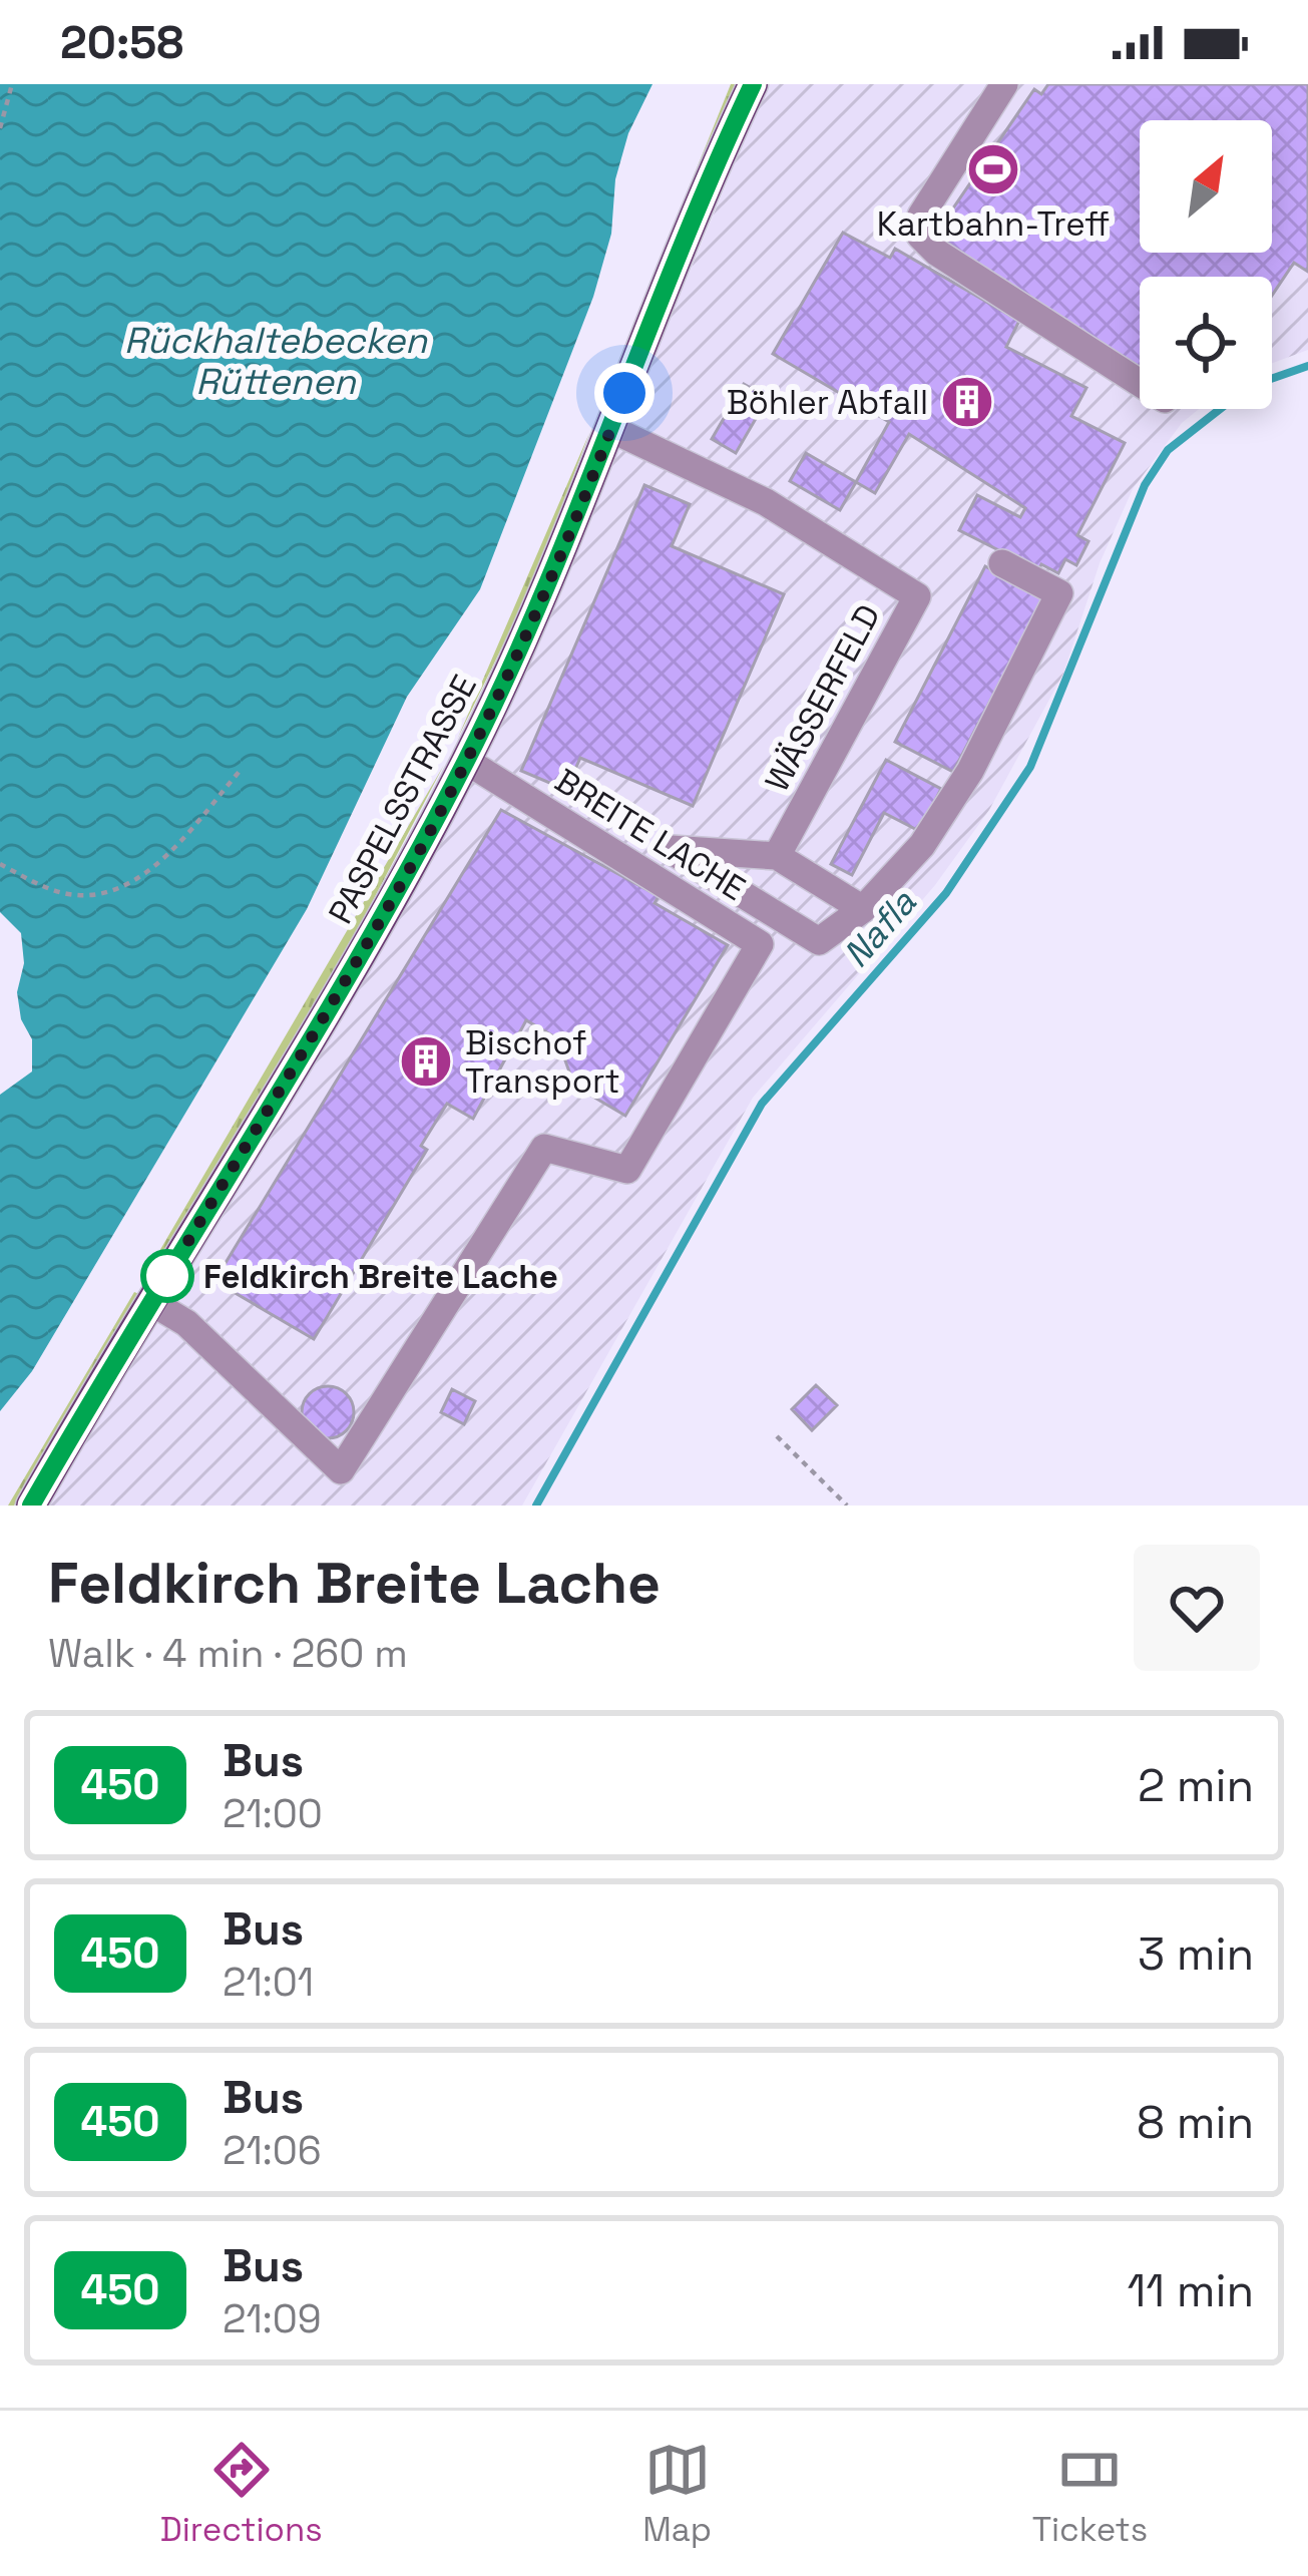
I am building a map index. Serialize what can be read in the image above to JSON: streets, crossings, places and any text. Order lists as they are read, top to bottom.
{
  "streets": {
    "main road": ["PASPELSSTRASSE"],
    "lane": ["WÄSSERFELD", "BREITE LACHE"]
  },
  "crossings": [
    ["WÄSSERFELD", "PASPELSSTRASSE"],
    ["PASPELSSTRASSE", "BREITE LACHE"]
  ],
  "water": ["Rückhaltebecken Rüttenen", "Nafla"],
  "places": {
    "sports": ["Kartbahn-Treff"],
    "building": ["Böhler Abfall", "Bischof Transport"],
    "other": ["Feldkirch Breite Lache"]
  },
  "lines": ["bus line 450"],
  "north": "top right",
  "page": {
    "status": "20:58",
    "heading": ["Feldkirch Breite Lache", "Walk · 4 min · 260 m"],
    "list": [
      {
        "mark": "450",
        "name": "Bus",
        "note": "21:00",
        "value": "2 min"
      },
      {
        "mark": "450",
        "name": "Bus",
        "note": "21:01",
        "value": "3 min"
      },
      {
        "mark": "450",
        "name": "Bus",
        "note": "21:06",
        "value": "8 min"
      },
      {
        "mark": "450",
        "name": "Bus",
        "note": "21:09",
        "value": "11 min"
      }
    ],
    "tabs": ["Directions", "Map", "Tickets"]
  }
}
